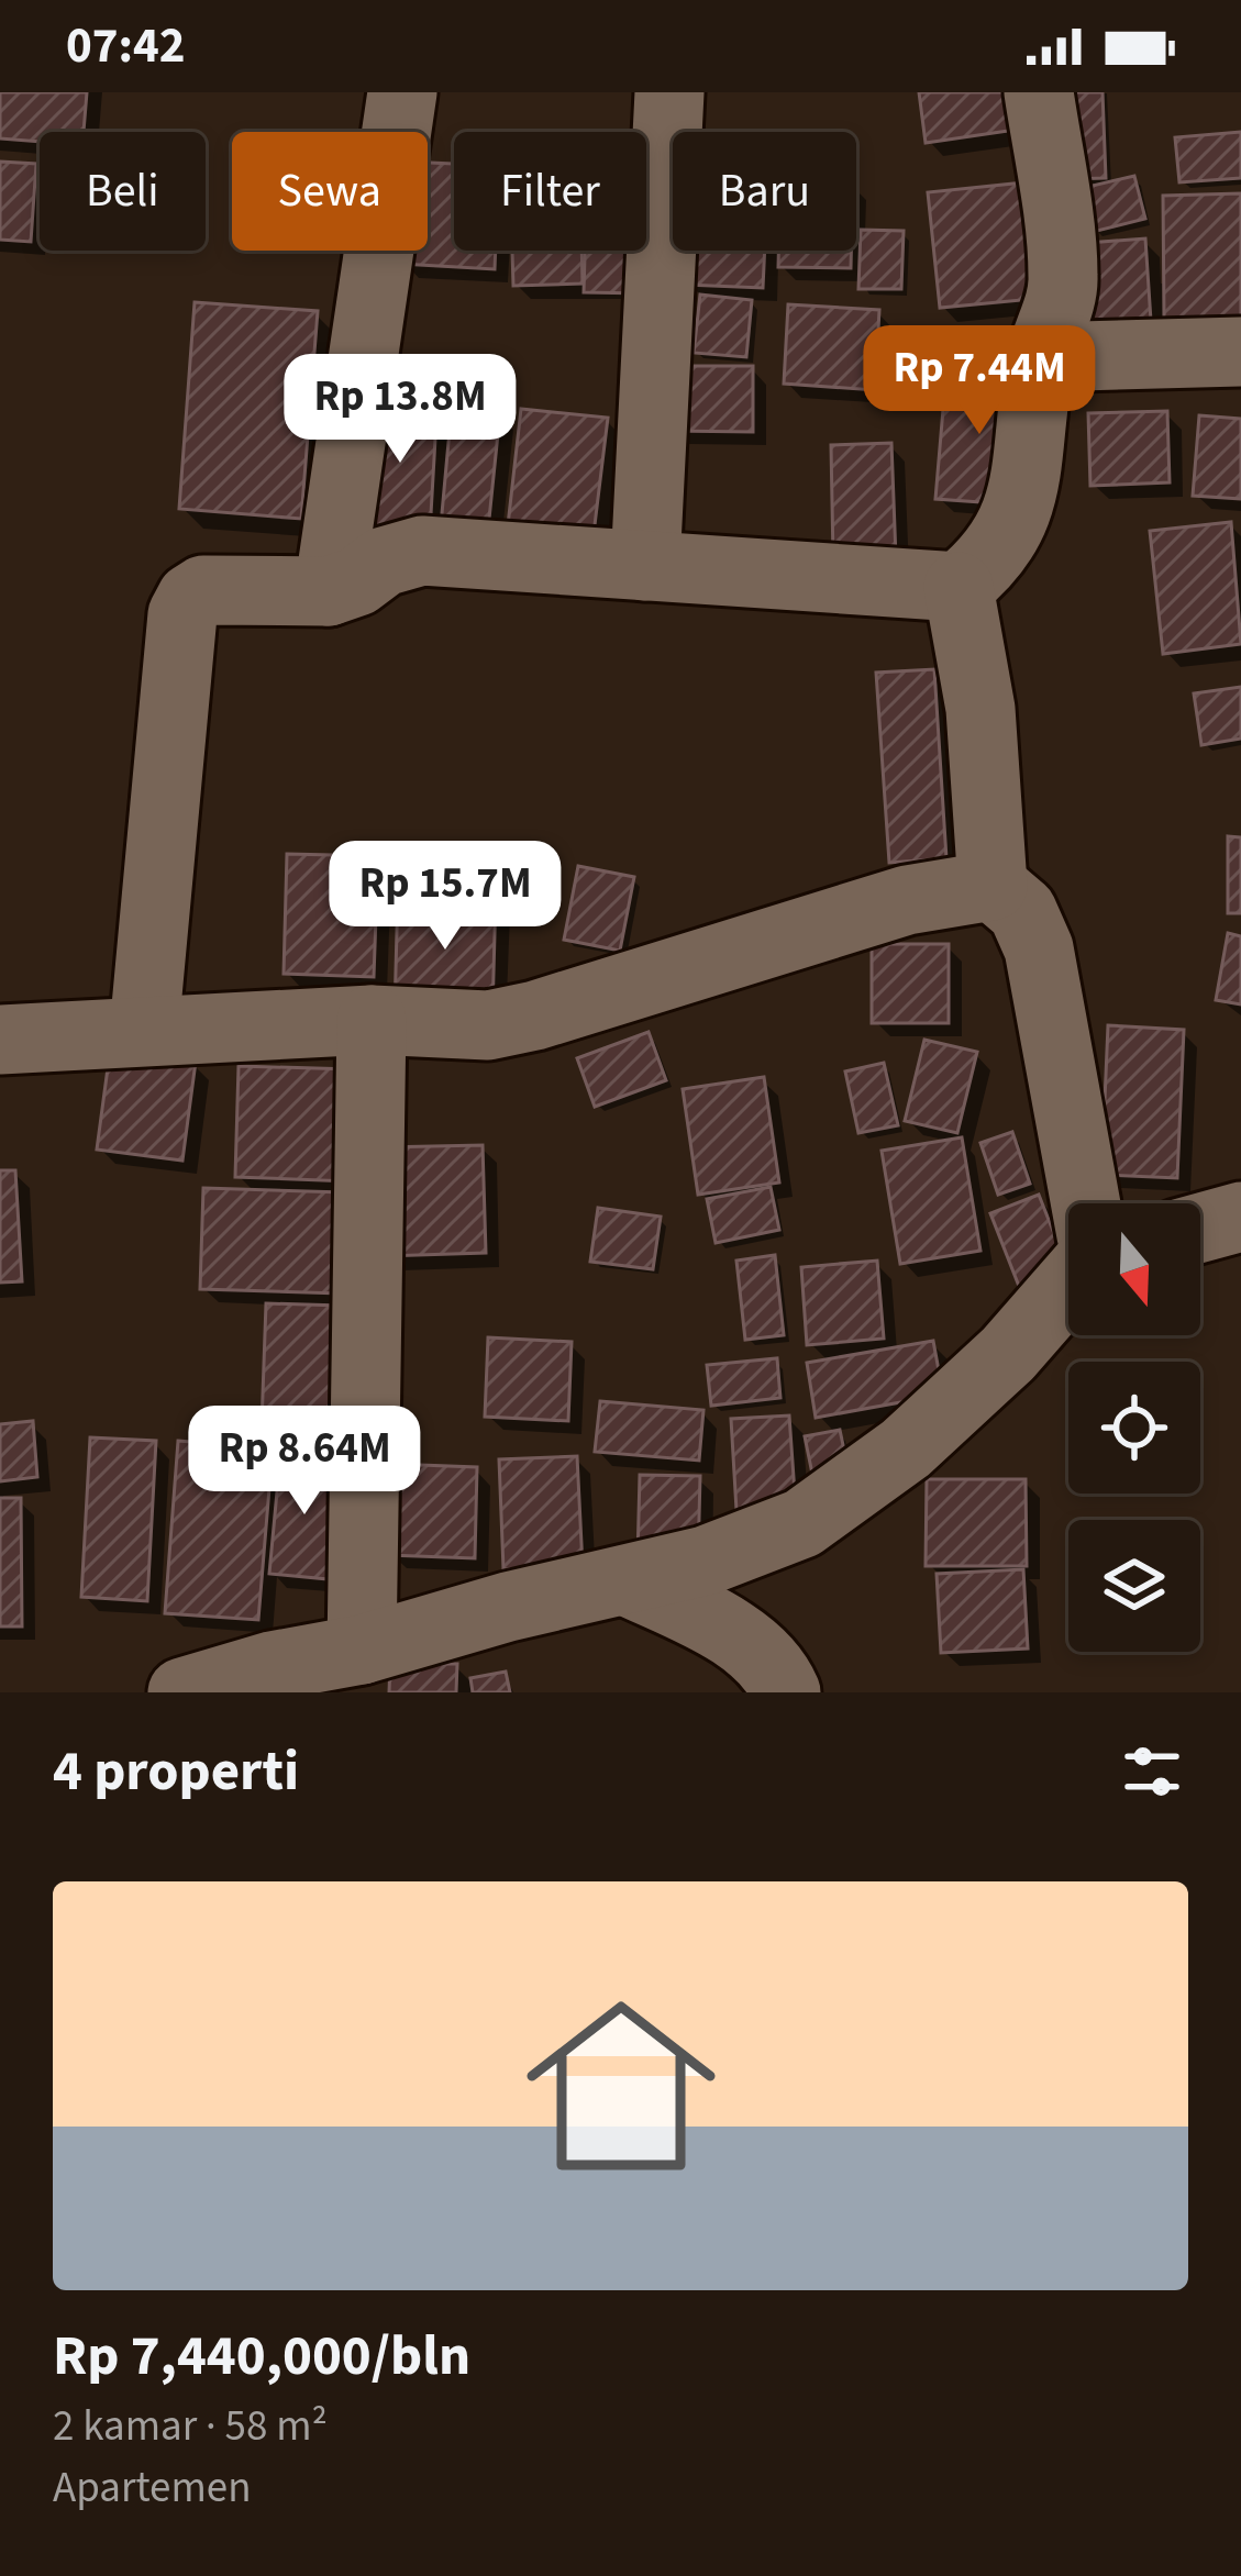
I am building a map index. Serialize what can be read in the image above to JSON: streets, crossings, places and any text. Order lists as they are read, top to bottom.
{
  "north": "bottom",
  "page": {
    "status": "07:42",
    "chip": [
      "Beli",
      "Sewa",
      "Filter",
      "Baru"
    ],
    "price": [
      "Rp 7.44M",
      "Rp 13.8M",
      "Rp 15.7M",
      "Rp 8.64M"
    ],
    "heading": "4 properti",
    "list": [
      {
        "name": "Rp 7,440,000/bln",
        "note": "2 kamar · 58 m² · Apartemen"
      }
    ]
  }
}
